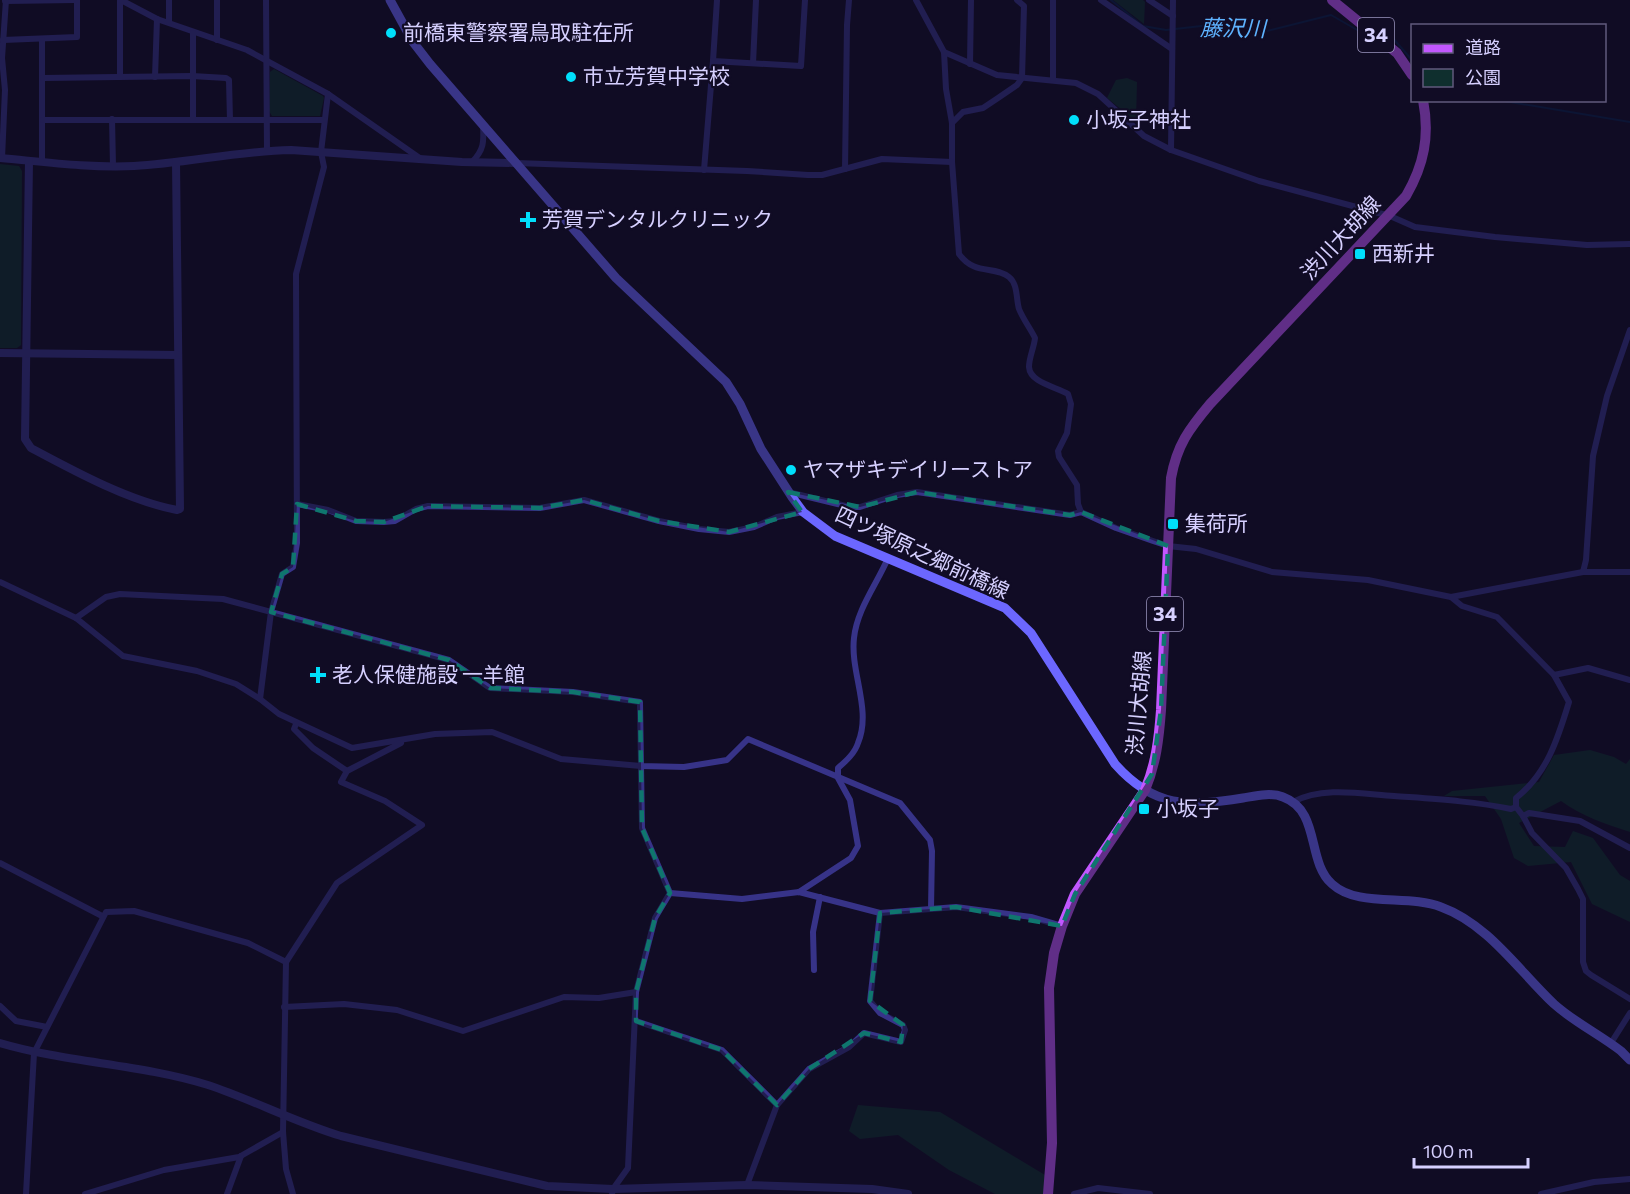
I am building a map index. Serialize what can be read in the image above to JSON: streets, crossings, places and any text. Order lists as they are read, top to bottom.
{
  "streets": {
    "main road": ["34", "渋川大胡線", "四ツ塚原之郷前橋線"]
  },
  "crossings": [
    ["渋川大胡線", "四ツ塚原之郷前橋線"]
  ],
  "water": ["藤沢川"],
  "places": {
    "other": [
      "前橋東警察署鳥取駐在所",
      "市立芳賀中学校",
      "小坂子神社",
      "ヤマザキデイリーストア"
    ],
    "health": ["芳賀デンタルクリニック", "老人保健施設 一羊館"],
    "transit": ["西新井", "集荷所", "小坂子"]
  },
  "legend": ["道路", "公園"],
  "scale_bar": "100 m"
}
